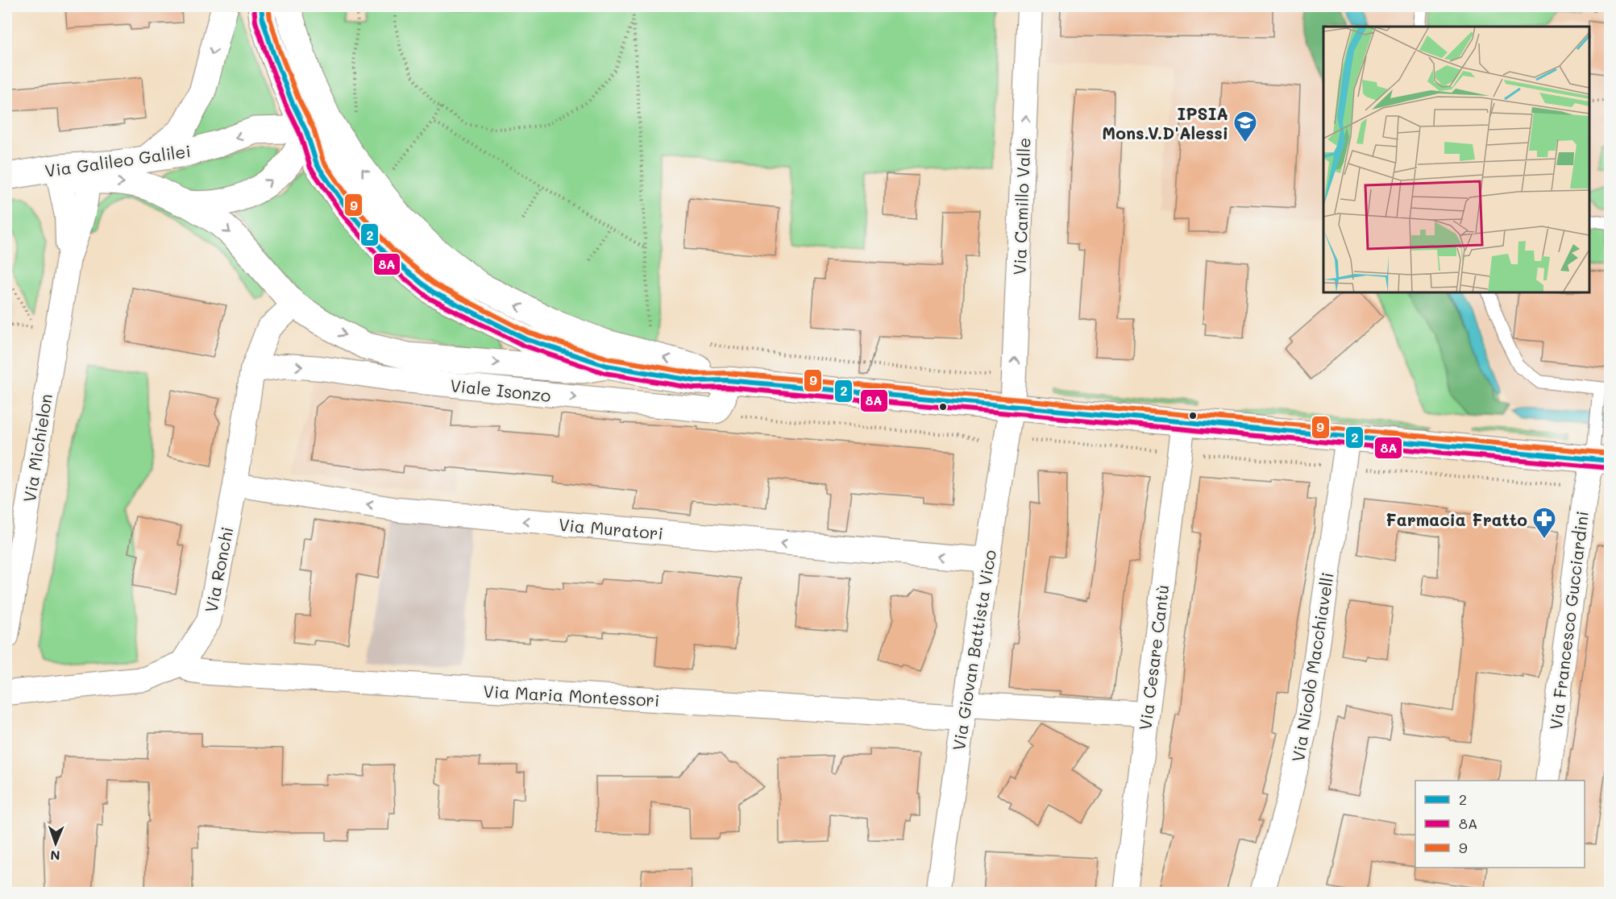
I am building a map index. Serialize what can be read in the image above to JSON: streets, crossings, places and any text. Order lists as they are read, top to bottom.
{
  "streets": {
    "main road": ["Via Galileo Galilei", "Viale Isonzo"],
    "street": [
      "Via Camillo Valle",
      "Via Michielon",
      "Via Muratori",
      "Via Ronchi",
      "Via Francesco Gucciardini",
      "Via Giovan Battista Vico",
      "Via Cesare Cantù",
      "Via Nicolò Macchiavelli",
      "Via Maria Montessori"
    ]
  },
  "crossings": [
    ["Via Galileo Galilei", "Viale Isonzo"],
    ["Via Galileo Galilei", "Via Michielon"],
    ["Via Camillo Valle", "Viale Isonzo"],
    ["Via Camillo Valle", "Via Giovan Battista Vico"],
    ["Viale Isonzo", "Via Ronchi"],
    ["Viale Isonzo", "Via Francesco Gucciardini"],
    ["Viale Isonzo", "Via Giovan Battista Vico"],
    ["Viale Isonzo", "Via Cesare Cantù"],
    ["Viale Isonzo", "Via Nicolò Macchiavelli"],
    ["Via Muratori", "Via Ronchi"],
    ["Via Muratori", "Via Giovan Battista Vico"],
    ["Via Ronchi", "Via Maria Montessori"],
    ["Via Giovan Battista Vico", "Via Maria Montessori"],
    ["Via Cesare Cantù", "Via Maria Montessori"]
  ],
  "one_way": ["Via Camillo Valle", "Via Muratori"],
  "places": {
    "school or university": ["IPSIA Mons.V.D'Alessi"],
    "pharmacy": ["Farmacia Fratto"]
  },
  "lines": ["transit line 2", "transit line 9", "transit line 8A"],
  "legend": ["2", "8A", "9"],
  "north": "bottom"
}
